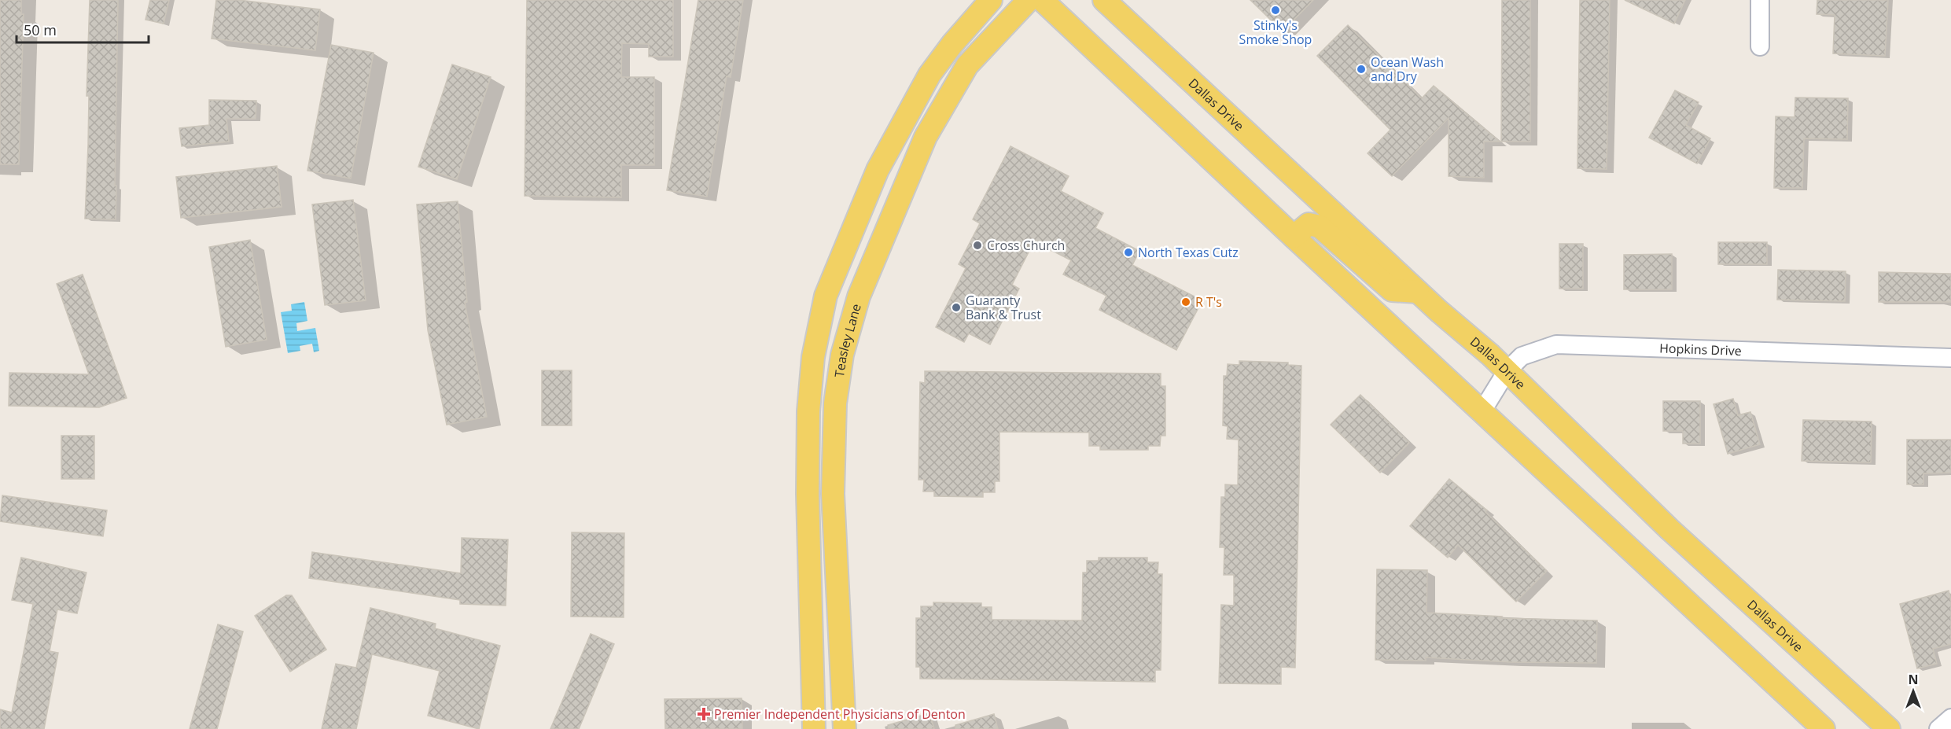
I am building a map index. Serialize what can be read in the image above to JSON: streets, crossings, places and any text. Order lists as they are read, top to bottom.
{
  "streets": {
    "main road": ["Dallas Drive", "Teasley Lane"],
    "street": ["Hopkins Drive"]
  },
  "crossings": [
    ["Dallas Drive", "Hopkins Drive"]
  ],
  "places": {
    "other": [
      "Stinky's Smoke Shop",
      "Ocean Wash and Dry",
      "Cross Church",
      "North Texas Cutz",
      "R T's",
      "Guaranty Bank & Trust"
    ],
    "health": ["Premier Independent Physicians of Denton"]
  },
  "scale_bar": "50 m",
  "north": "top"
}
